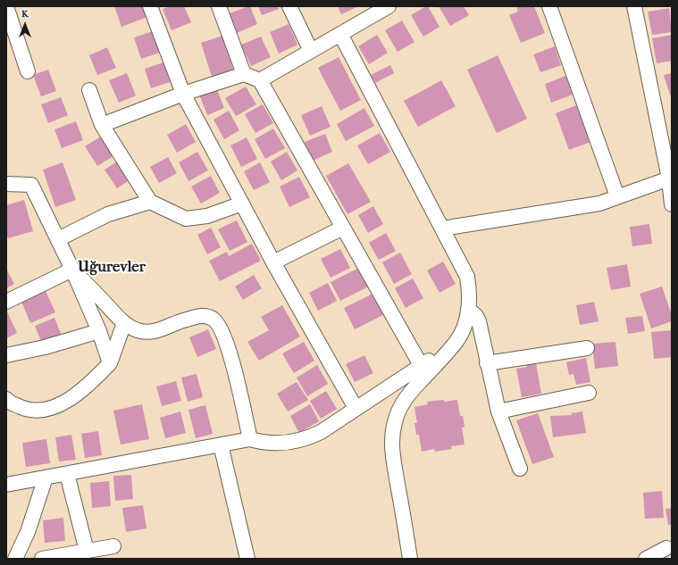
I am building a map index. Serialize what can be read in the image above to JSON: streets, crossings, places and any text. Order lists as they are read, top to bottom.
{
  "districts": ["Uğurevler"],
  "north": "top"
}
